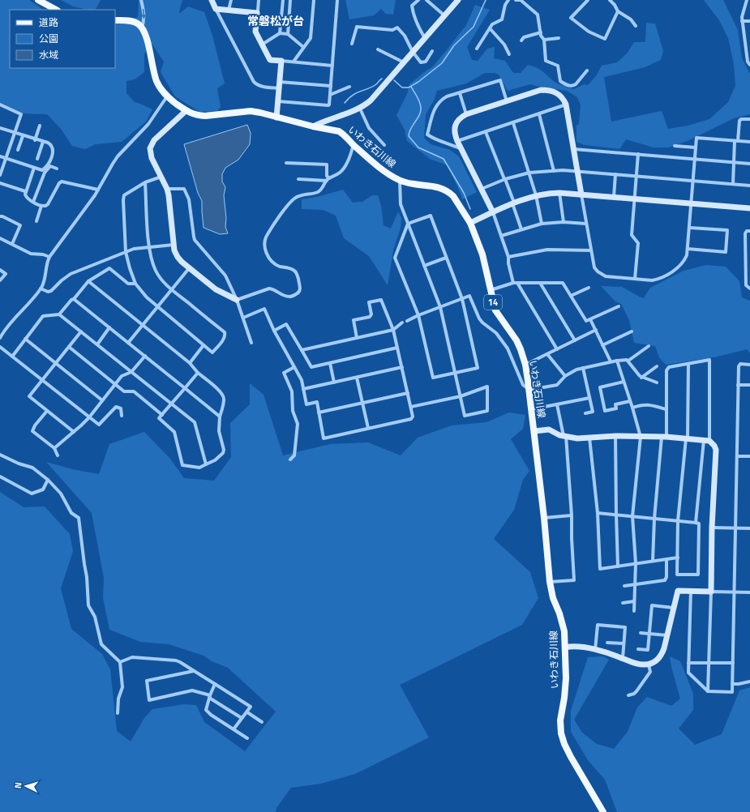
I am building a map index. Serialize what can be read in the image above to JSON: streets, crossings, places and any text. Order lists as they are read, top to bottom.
{
  "streets": {
    "main road": ["いわき石川線", "14"]
  },
  "districts": ["常磐松が台"],
  "legend": ["道路", "公園", "水域"],
  "north": "left"
}
